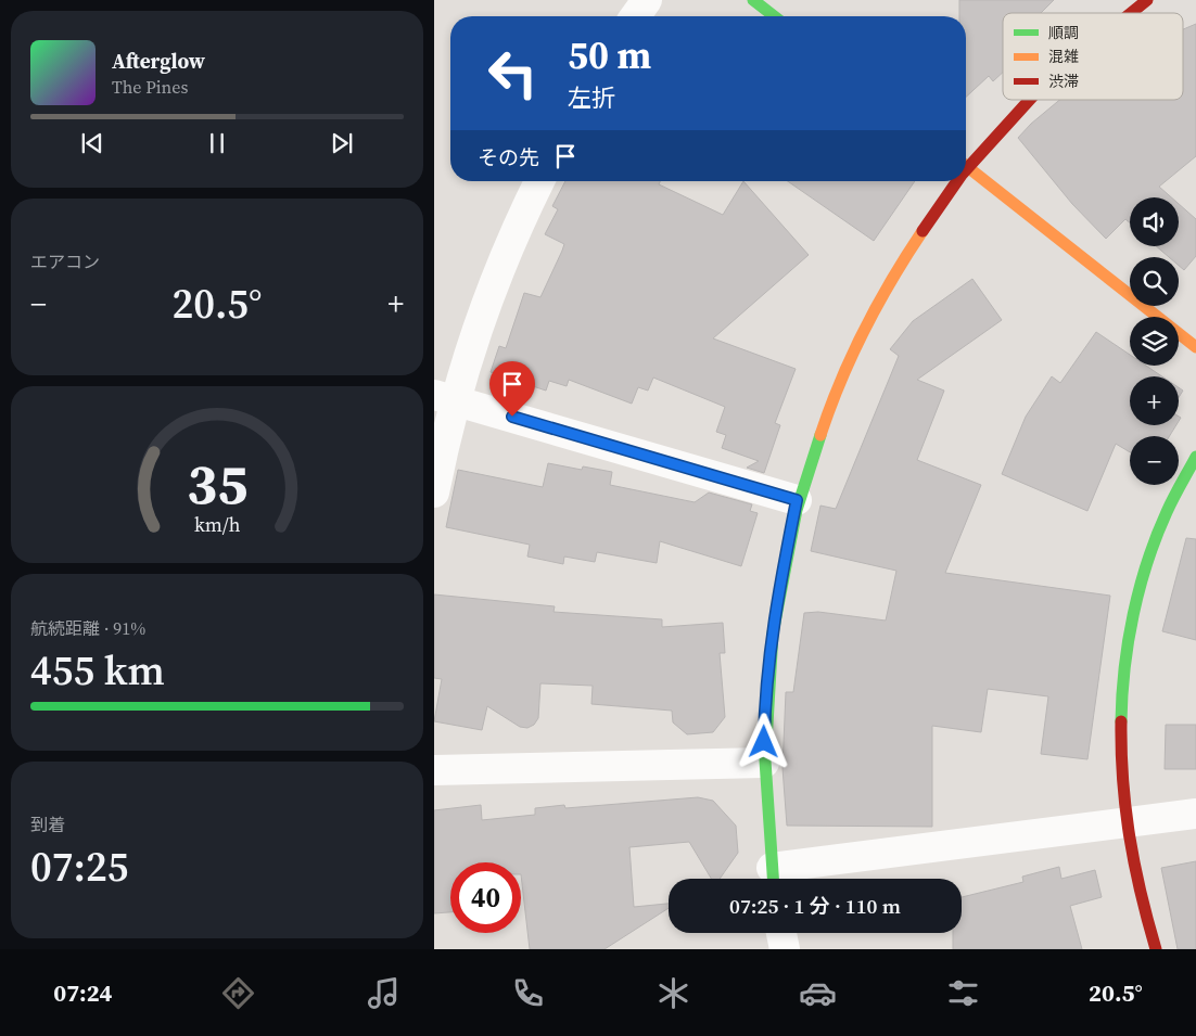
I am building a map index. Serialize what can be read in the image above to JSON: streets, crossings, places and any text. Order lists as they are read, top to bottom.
{
  "legend": ["順調", "混雑", "渋滞"],
  "page": {
    "turn": ["50 m", "左折"],
    "song": ["Afterglow", "The Pines"],
    "then": "その先",
    "map_buttons": ["+", "−"],
    "tile": [
      "エアコン",
      ["航続距離 · 91%", "455 km"],
      ["到着", "07:25"]
    ],
    "heat": ["−", "20.5°", "+"],
    "limit": "40",
    "trip": "07:25 · 1 分 · 110 m",
    "tabs": ["07:24", "20.5°"],
    "gauge": ["35", "km/h"]
  }
}
